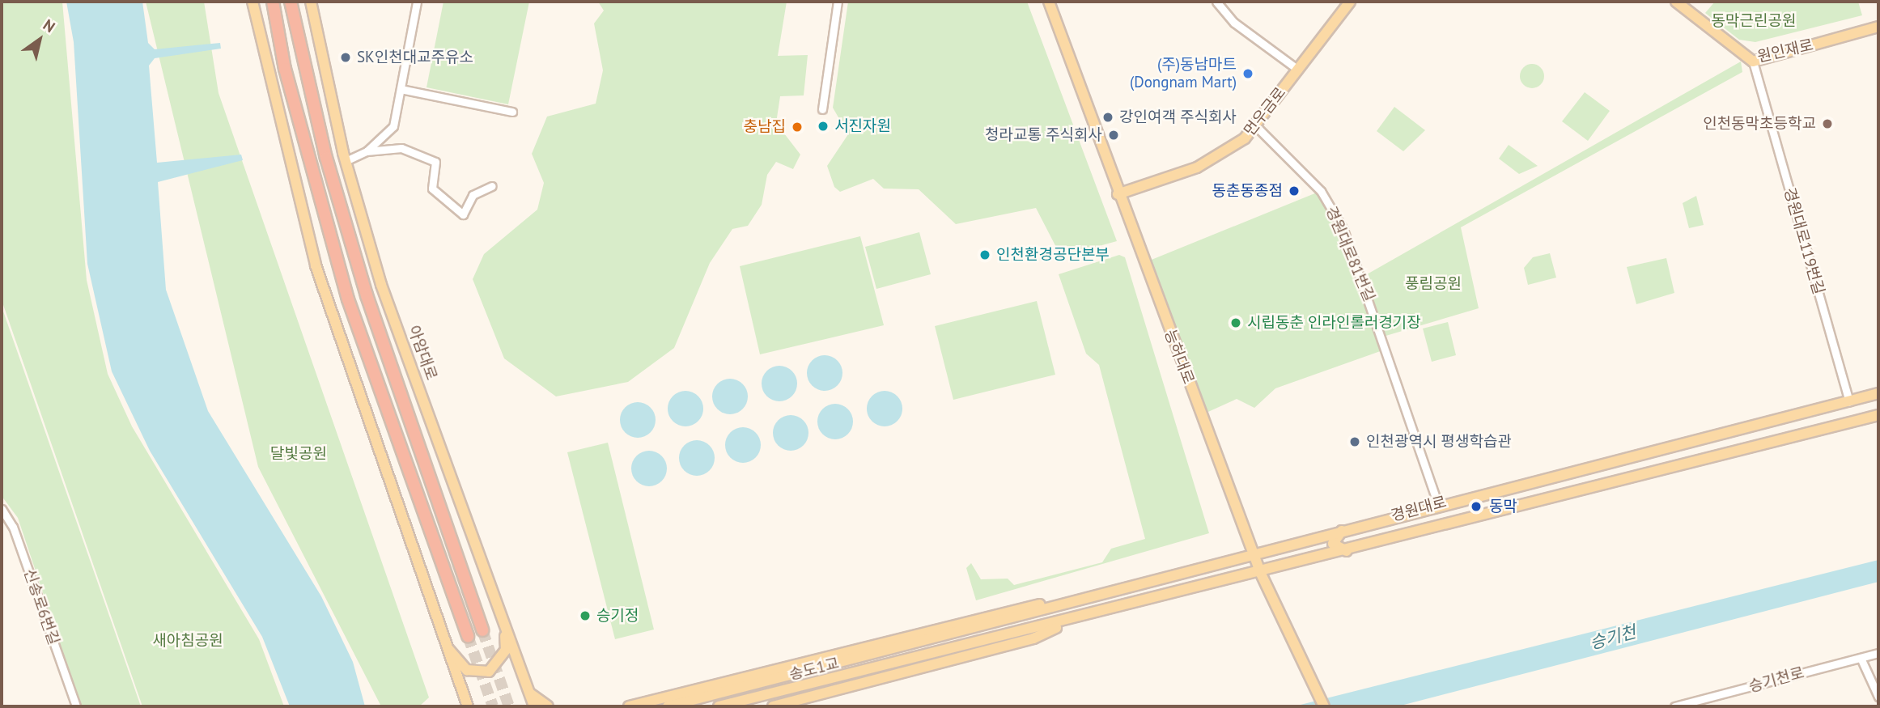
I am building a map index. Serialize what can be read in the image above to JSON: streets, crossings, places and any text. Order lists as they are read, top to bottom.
{
  "streets": {
    "main road": [
      "원인재로",
      "먼우금로",
      "경원대로119번길",
      "아암대로",
      "능허대로",
      "경원대로",
      "송도1교"
    ],
    "street": ["경원대로81번길", "신송로6번길", "승기천로"]
  },
  "crossings": [
    ["원인재로", "경원대로119번길"],
    ["먼우금로", "경원대로81번길"],
    ["먼우금로", "능허대로"],
    ["경원대로119번길", "경원대로"],
    ["경원대로81번길", "경원대로"],
    ["능허대로", "경원대로"],
    ["경원대로", "송도1교"]
  ],
  "water": ["승기천"],
  "parks": [
    "동막근린공원",
    "풍림공원",
    "달빛공원",
    "새아침공원"
  ],
  "places": [
    "SK인천대교주유소",
    "(주)동남마트 (Dongnam Mart)",
    "강인여객 주식회사",
    "인천동막초등학교",
    "서진자원",
    "충남집",
    "청라교통 주식회사",
    "동춘동종점",
    "인천환경공단본부",
    "시립동춘 인라인롤러경기장",
    "인천광역시 평생학습관",
    "동막",
    "승기정"
  ],
  "north": "top right"
}
